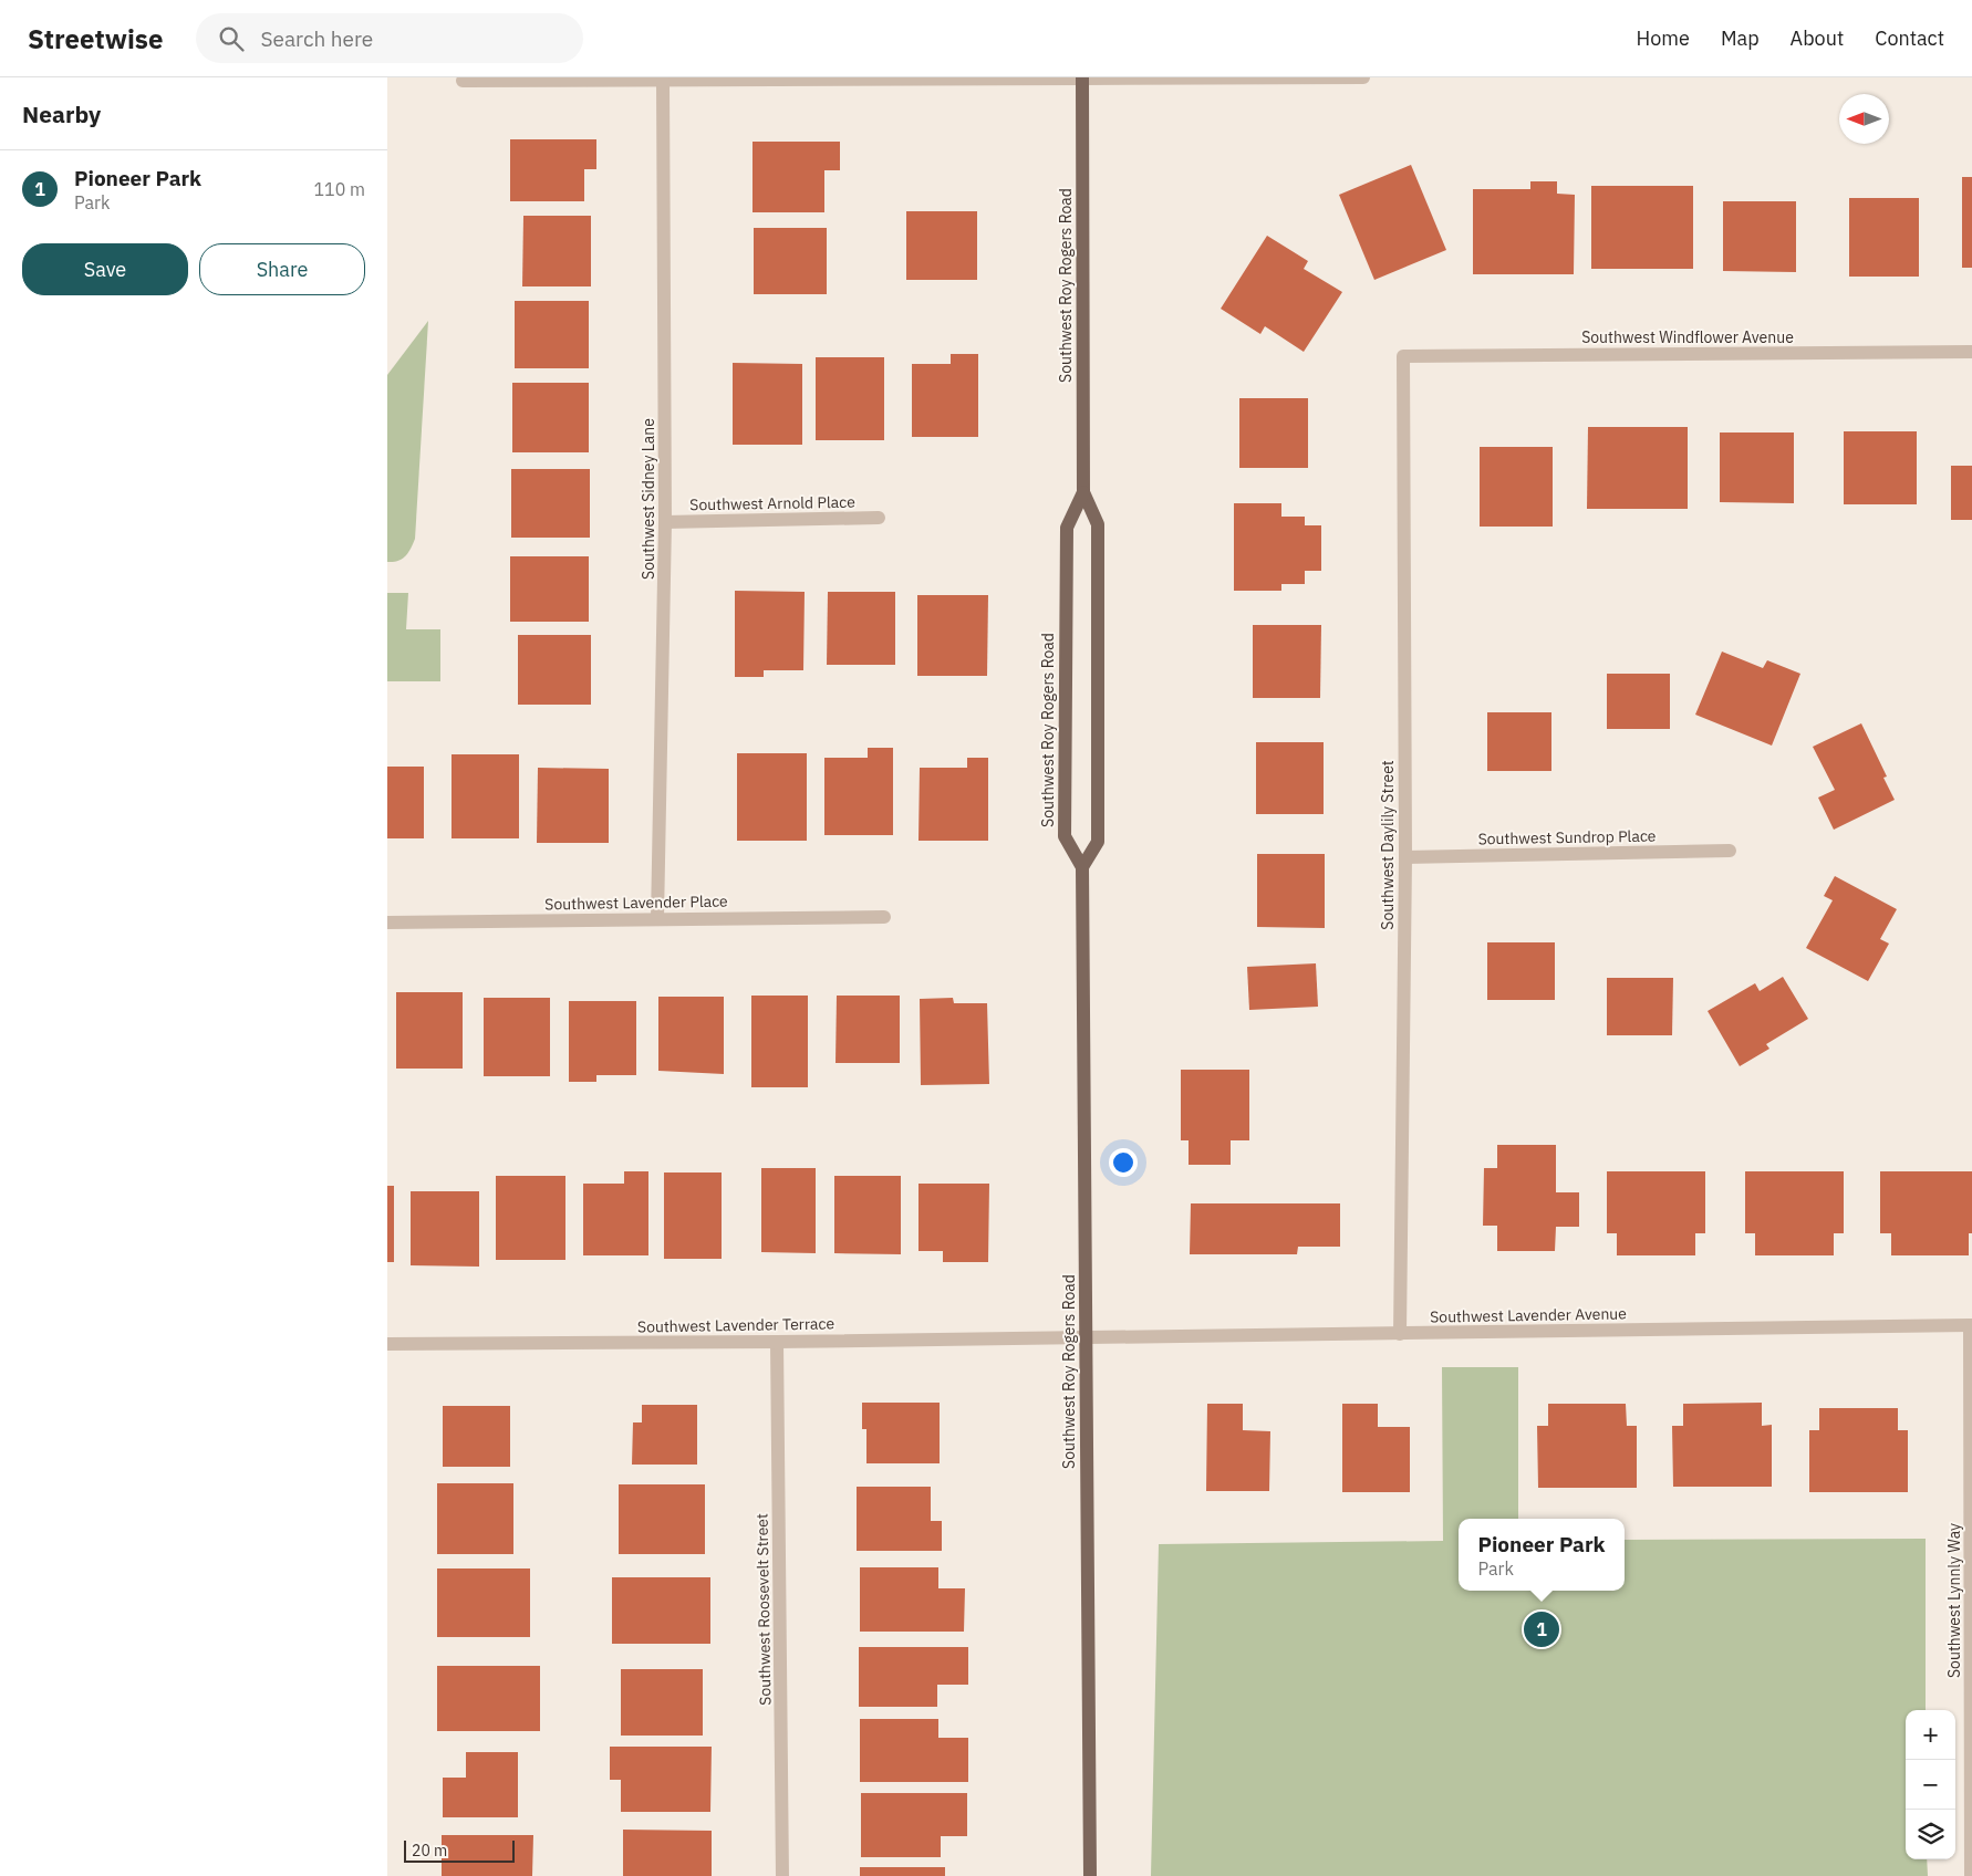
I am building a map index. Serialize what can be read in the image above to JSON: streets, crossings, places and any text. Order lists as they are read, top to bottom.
{
  "streets": {
    "main road": ["Southwest Roy Rogers Road"],
    "street": [
      "Southwest Windflower Avenue",
      "Southwest Sidney Lane",
      "Southwest Arnold Place",
      "Southwest Sundrop Place",
      "Southwest Daylily Street",
      "Southwest Lavender Place",
      "Southwest Lavender Avenue",
      "Southwest Lavender Terrace",
      "Southwest Lynnly Way",
      "Southwest Roosevelt Street"
    ]
  },
  "crossings": [
    ["Southwest Roy Rogers Road", "Southwest Lavender Avenue"],
    ["Southwest Roy Rogers Road", "Southwest Lavender Terrace"],
    ["Southwest Windflower Avenue", "Southwest Daylily Street"],
    ["Southwest Sidney Lane", "Southwest Arnold Place"],
    ["Southwest Sidney Lane", "Southwest Lavender Place"],
    ["Southwest Sundrop Place", "Southwest Daylily Street"],
    ["Southwest Daylily Street", "Southwest Lavender Avenue"],
    ["Southwest Lavender Avenue", "Southwest Lavender Terrace"],
    ["Southwest Lavender Avenue", "Southwest Lynnly Way"],
    ["Southwest Lavender Terrace", "Southwest Roosevelt Street"]
  ],
  "scale_bar": "20 m",
  "north": "left",
  "page": {
    "header": "Streetwise",
    "search": "Search here",
    "nav": [
      "Home",
      "Map",
      "About",
      "Contact"
    ],
    "heading": "Nearby",
    "list": [
      {
        "mark": "1",
        "name": "Pioneer Park",
        "note": "Park",
        "value": "110 m"
      }
    ],
    "buttons": ["Save", "Share"],
    "popup": ["Pioneer Park", "Park"],
    "pins": "1",
    "map_buttons": ["+", "−"],
    "scale": "20 m"
  }
}
